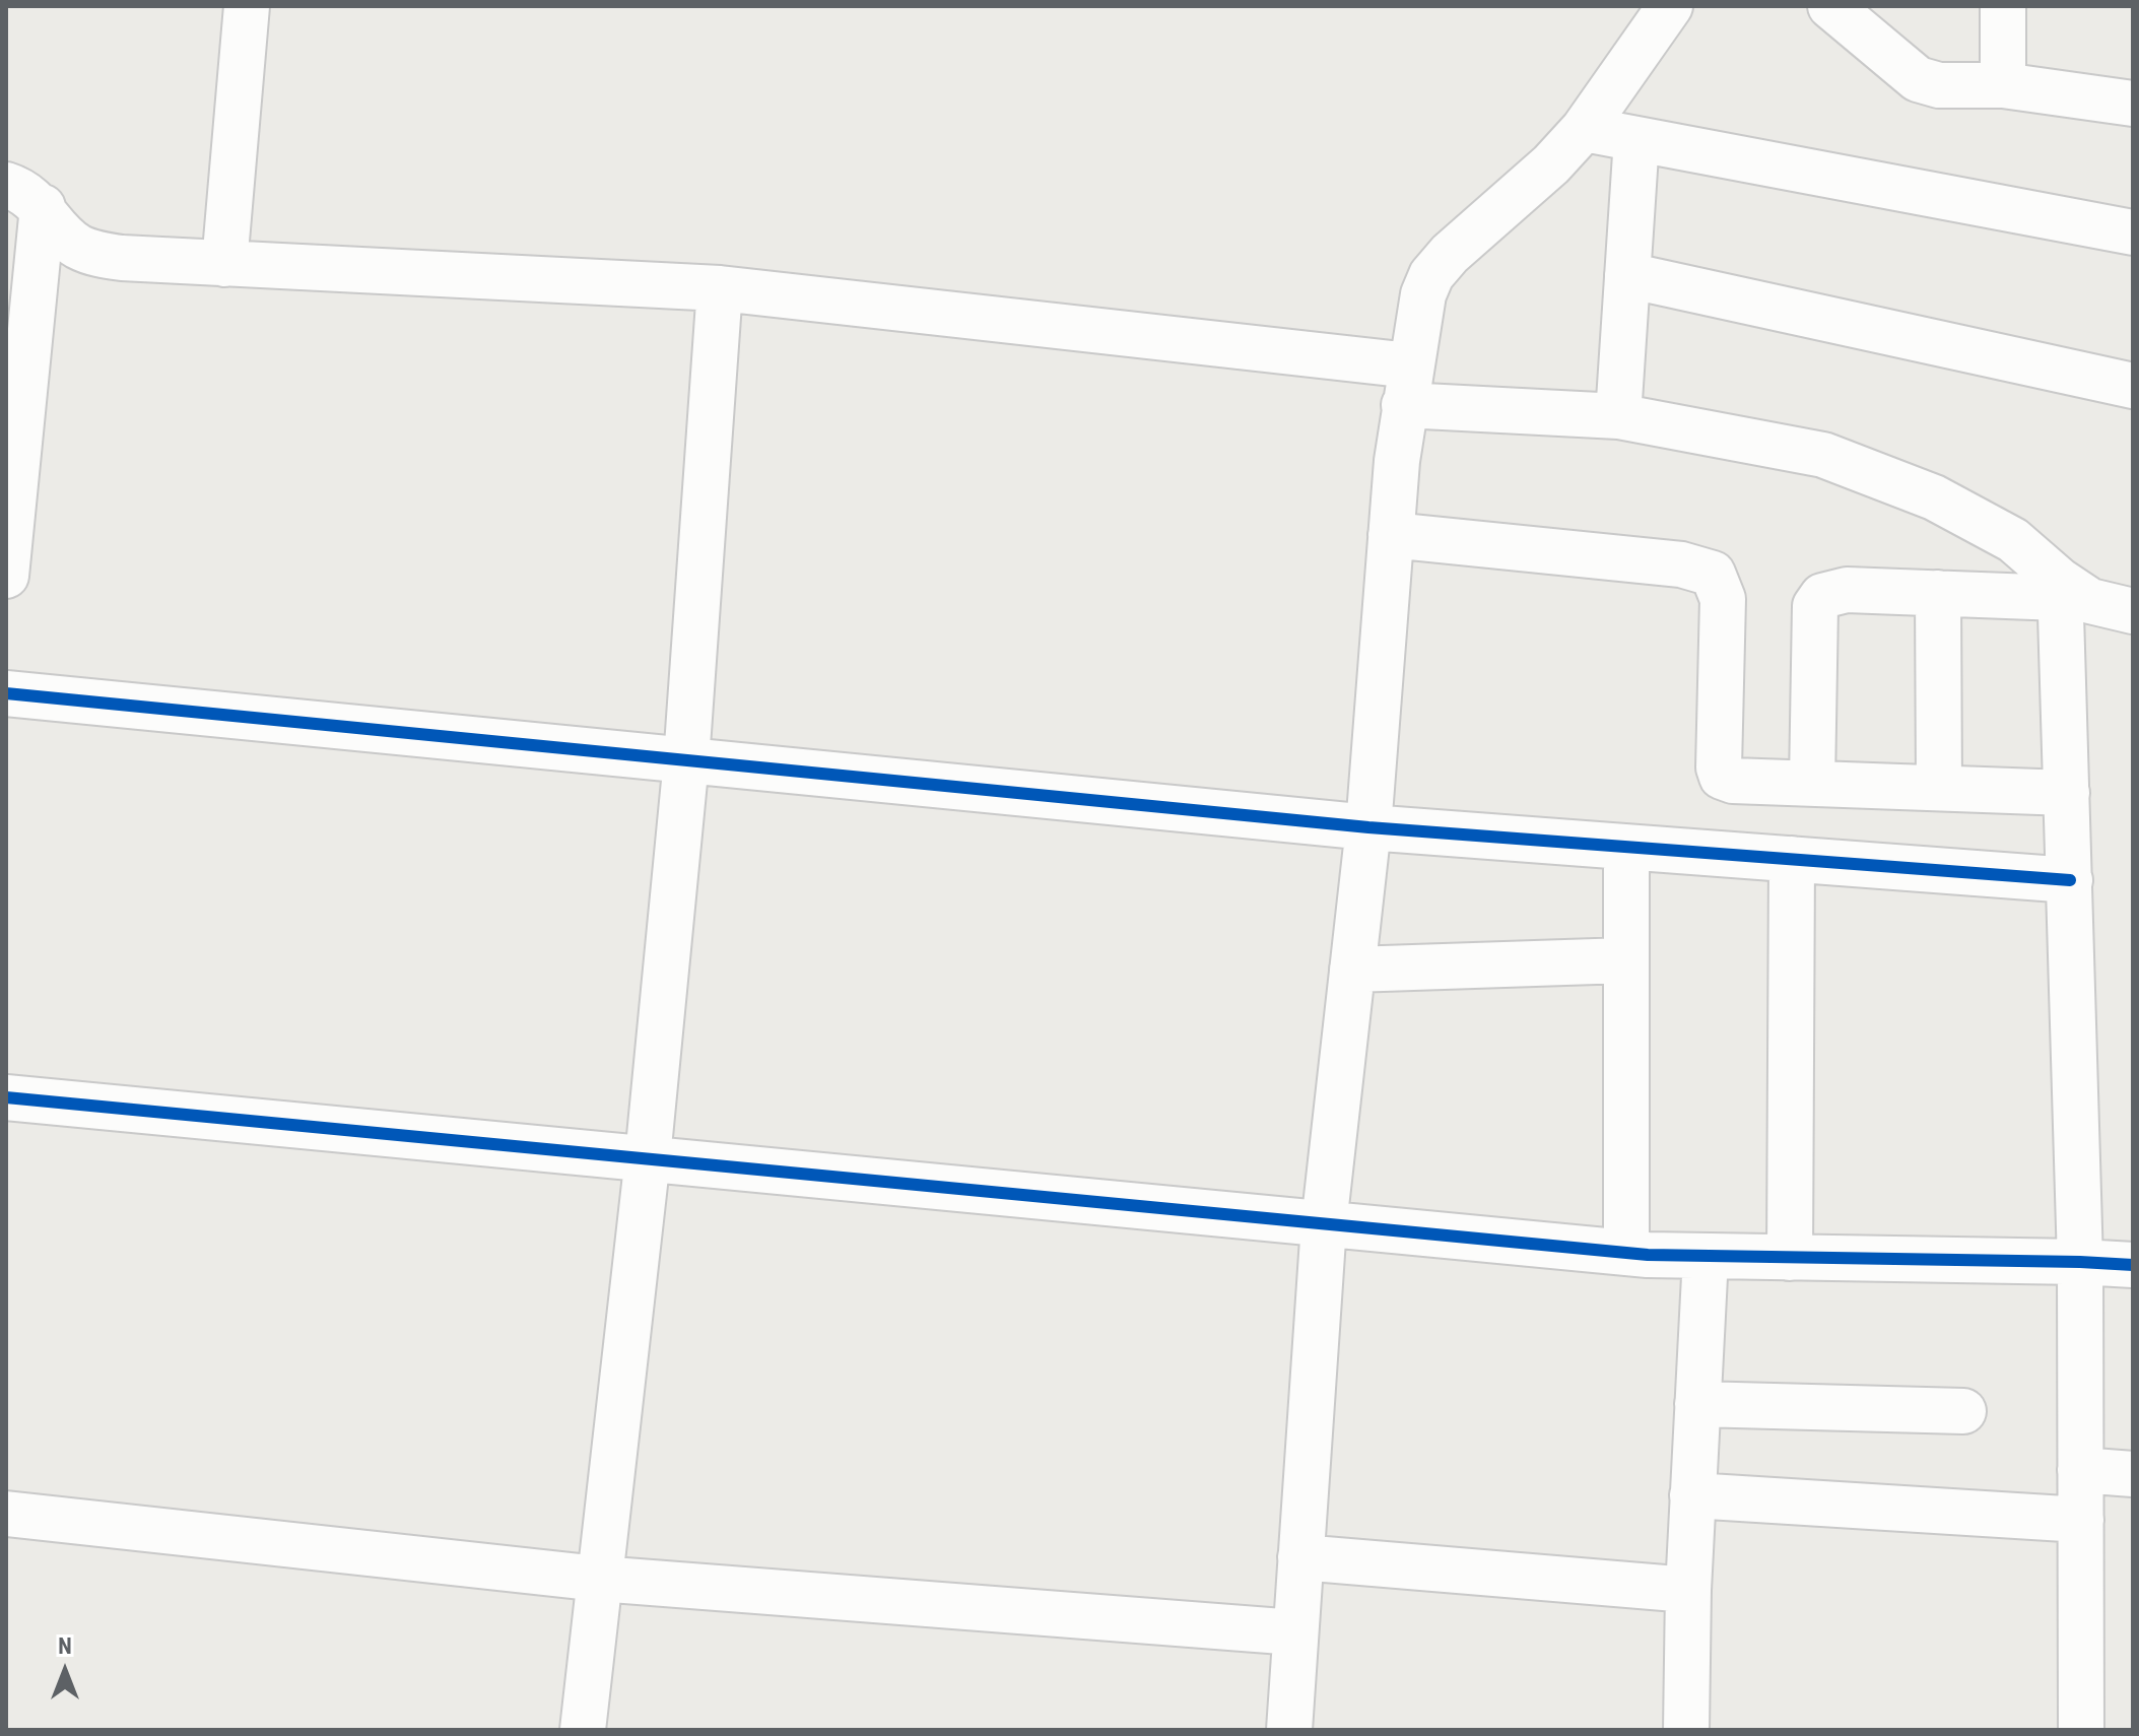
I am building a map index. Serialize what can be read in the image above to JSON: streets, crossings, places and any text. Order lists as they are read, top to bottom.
{
  "north": "top"
}
